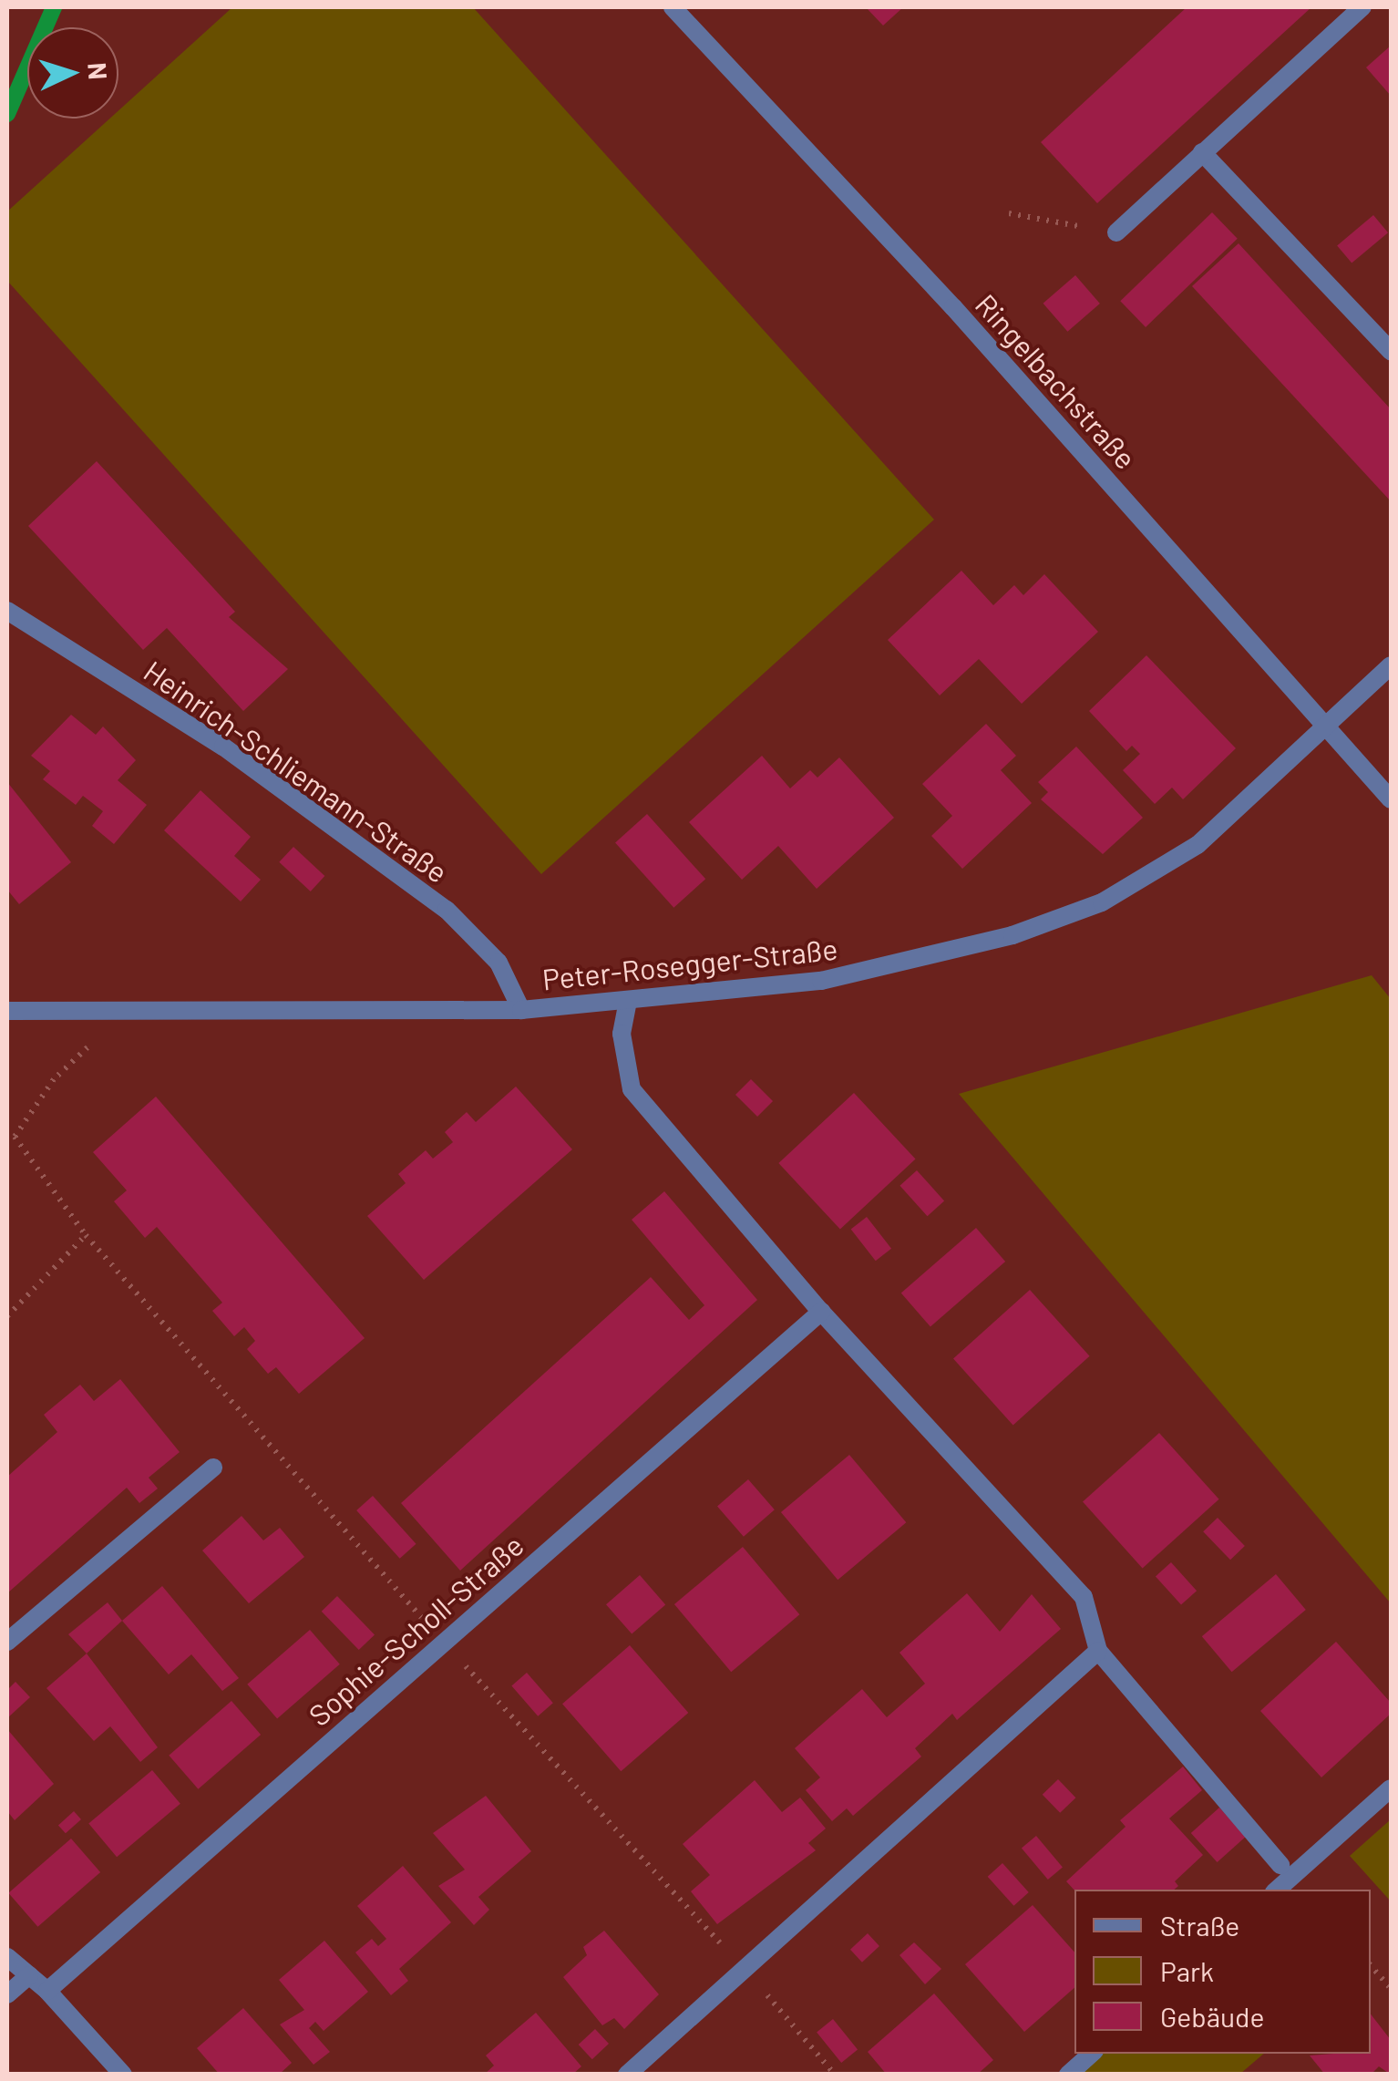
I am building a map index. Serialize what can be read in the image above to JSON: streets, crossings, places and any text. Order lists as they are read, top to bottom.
{
  "streets": {
    "street": [
      "Ringelbachstraße",
      "Heinrich-Schliemann-Straße",
      "Peter-Rosegger-Straße",
      "Sophie-Scholl-Straße"
    ]
  },
  "crossings": [
    ["Ringelbachstraße", "Peter-Rosegger-Straße"],
    ["Heinrich-Schliemann-Straße", "Peter-Rosegger-Straße"]
  ],
  "legend": ["Straße", "Park", "Gebäude"],
  "north": "right"
}
